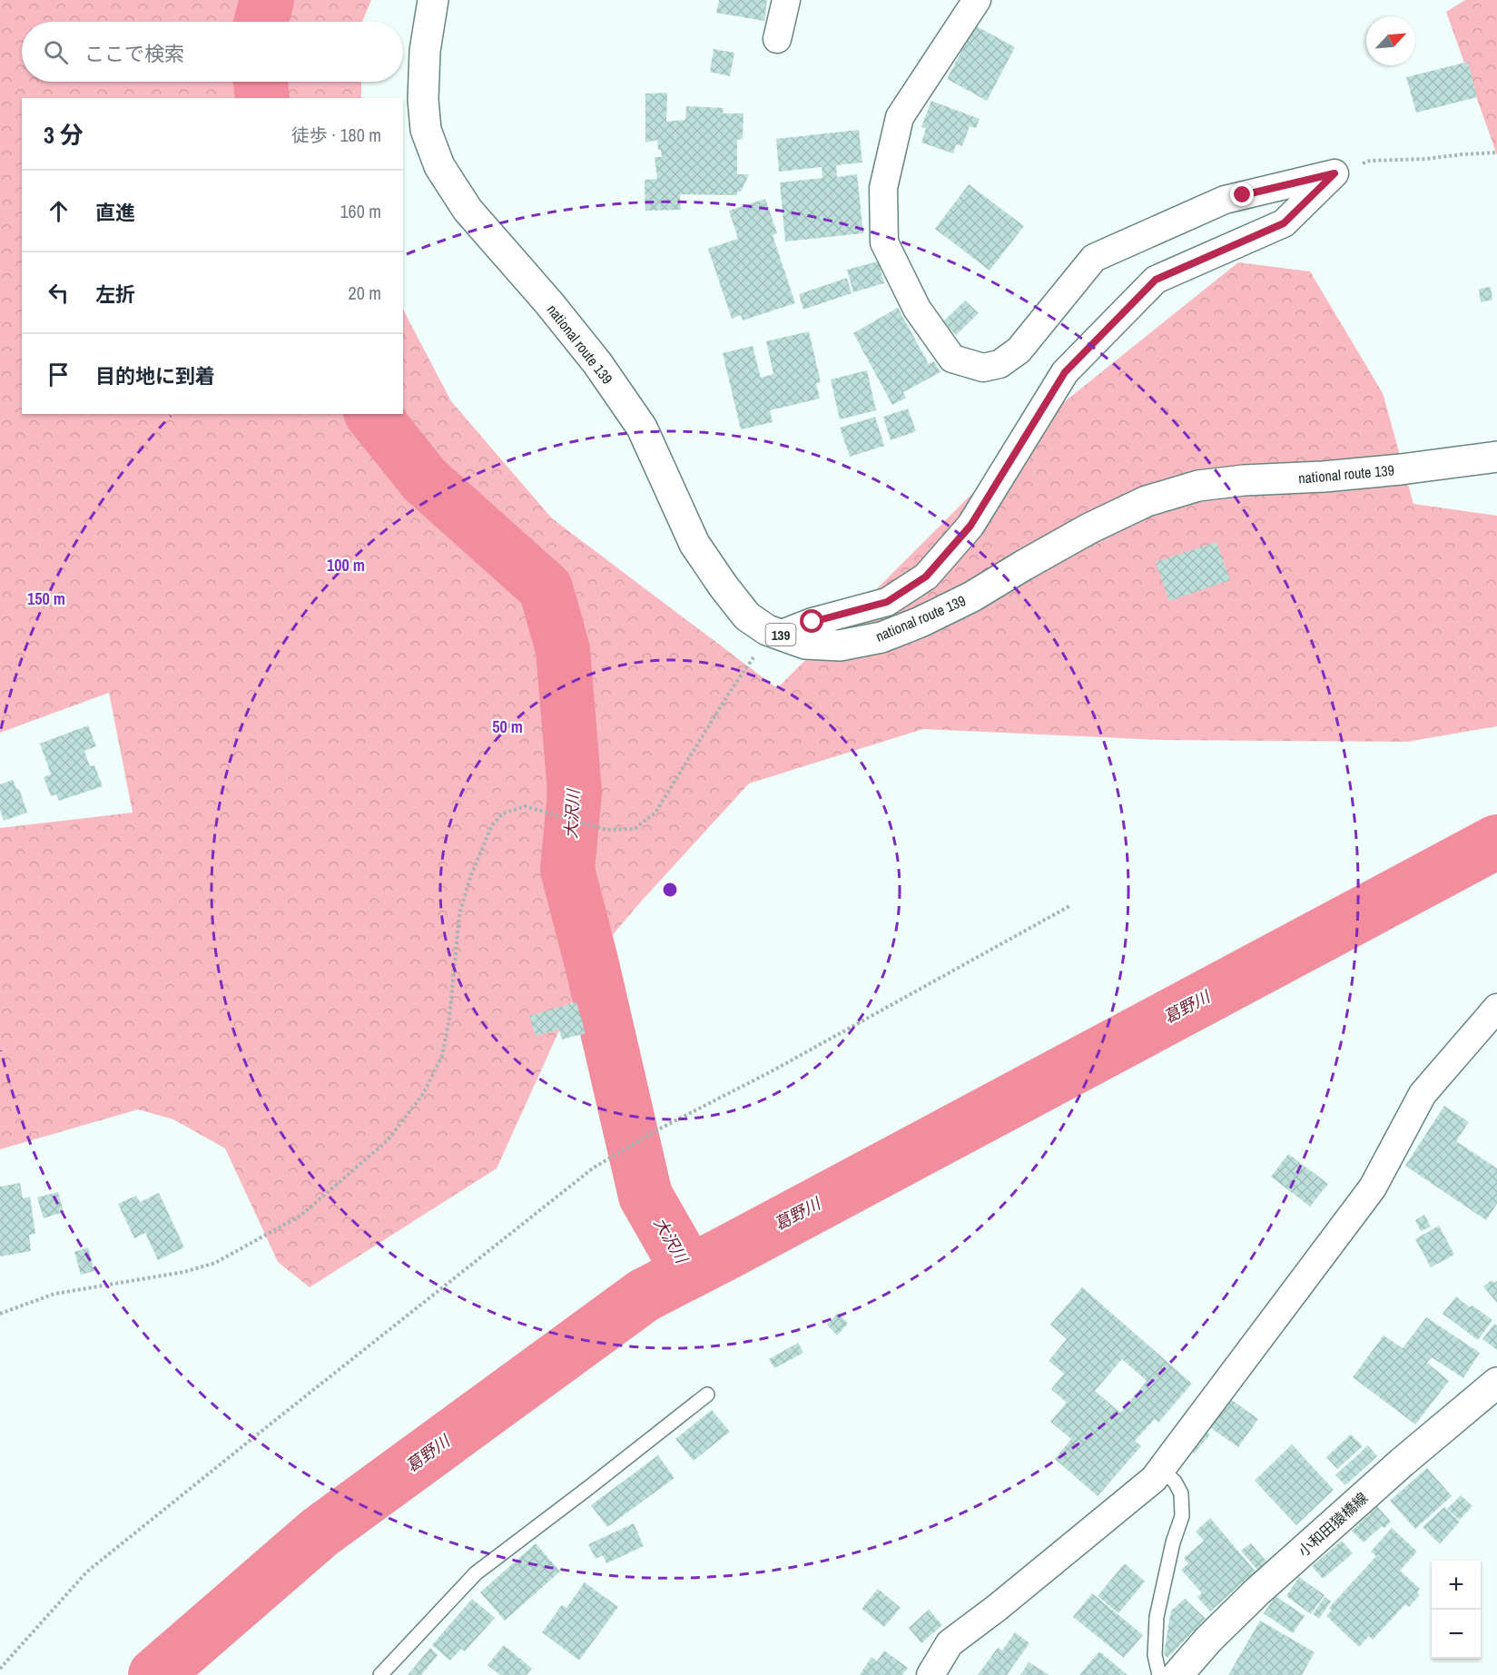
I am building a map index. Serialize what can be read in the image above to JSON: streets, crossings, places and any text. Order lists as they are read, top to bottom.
{
  "streets": {
    "main road": ["national route 139", "139", "小和田猿橋線"]
  },
  "water": ["大沢川", "葛野川"],
  "north": "top right",
  "page": {
    "search": "ここで検索",
    "heading": ["3 分", "徒歩 · 180 m"],
    "list": [
      ["直進", "160 m"],
      ["左折", "20 m"],
      "目的地に到着"
    ],
    "map_buttons": ["+", "−"]
  },
  "rings": ["100 m", "150 m", "50 m"]
}
